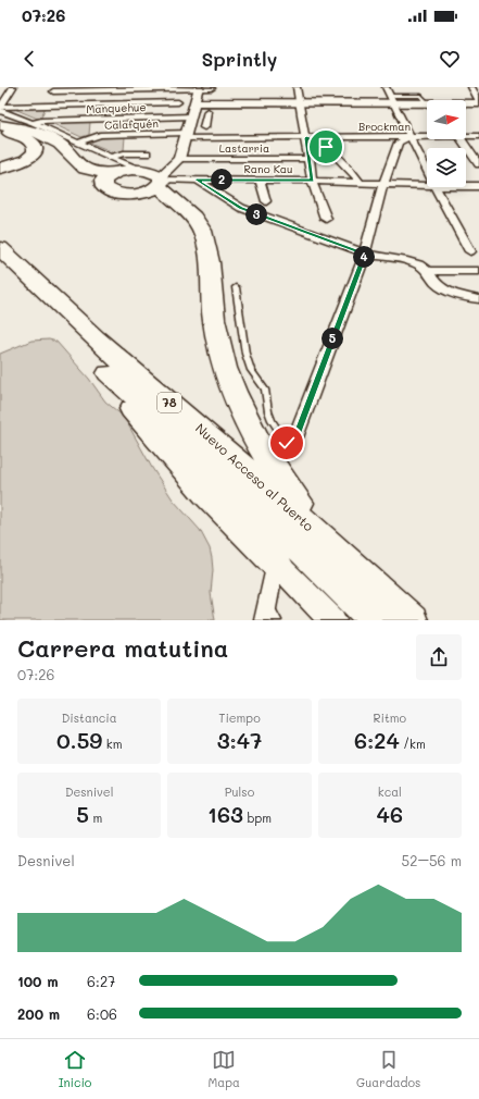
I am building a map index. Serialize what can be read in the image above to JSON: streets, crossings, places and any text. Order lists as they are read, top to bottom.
{
  "streets": {
    "highway": ["78", "Nuevo Acceso al Puerto"],
    "street": [
      "Manquehue",
      "Calafquén",
      "Brockman",
      "Lastarria",
      "Rano Kau"
    ]
  },
  "crossings": [
    ["Calafquén", "Brockman"],
    ["Lastarria", "Rano Kau"]
  ],
  "north": "right",
  "page": {
    "status": "07:26",
    "header": "Sprintly",
    "pins": [
      "2",
      "3",
      "4",
      "5"
    ],
    "heading": ["Carrera matutina", "07:26"],
    "stats": [
      ["Distancia", "0.59 km"],
      ["Tiempo", "3:47"],
      ["Ritmo", "6:24 /km"],
      ["Desnivel", "5 m"],
      ["Pulso", "163 bpm"],
      ["kcal", "46"]
    ],
    "chart": ["Desnivel", "52–56 m"],
    "list": [
      {
        "name": "100 m",
        "note": "6:27"
      },
      {
        "name": "200 m",
        "note": "6:06"
      }
    ],
    "tabs": ["Inicio", "Mapa", "Guardados"]
  }
}
